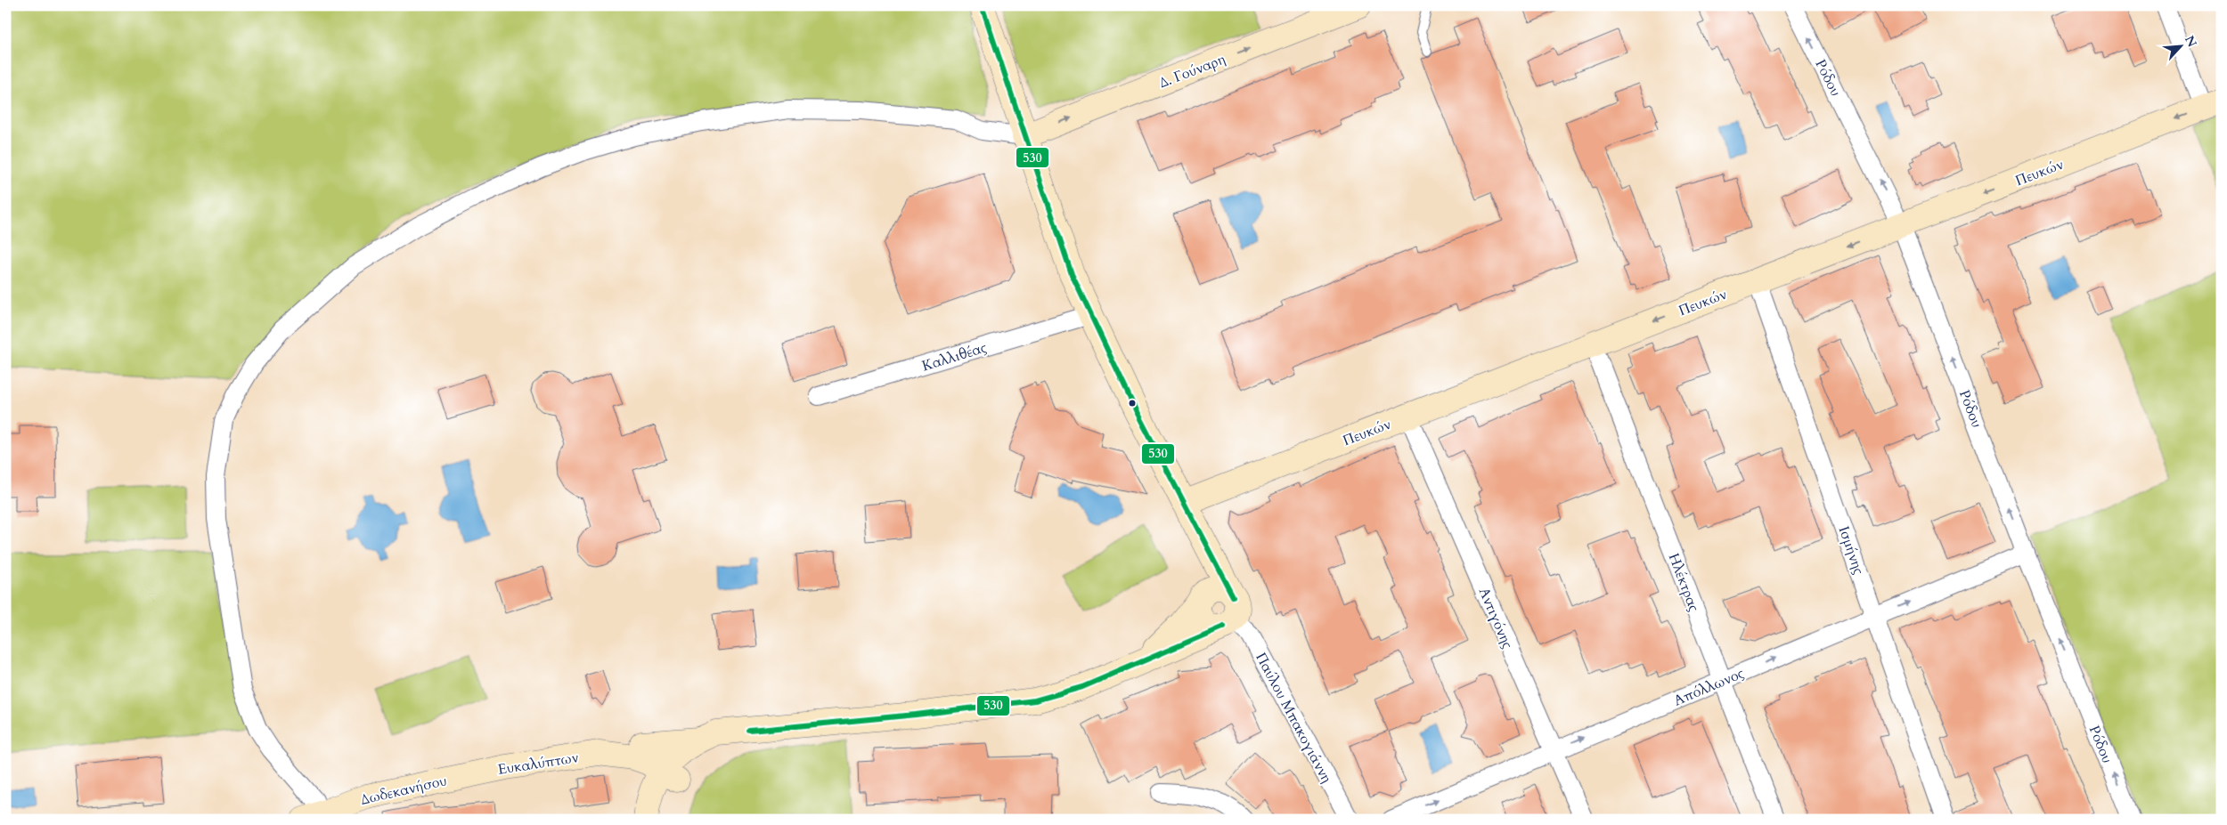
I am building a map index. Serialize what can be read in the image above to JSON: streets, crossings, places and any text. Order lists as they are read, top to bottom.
{
  "streets": {
    "street": [
      "Δ. Γούναρη",
      "Ρόδου",
      "Πευκών",
      "Καλλιθέας",
      "Ισμήνης",
      "Ηλέκτρας",
      "Αντιγόνης",
      "Απόλλωνος",
      "Παύλου Μπακογιάννη",
      "Ευκαλύπτων",
      "Δωδεκανήσου"
    ]
  },
  "crossings": [
    ["Δ. Γούναρη", "Παύλου Μπακογιάννη"],
    ["Ρόδου", "Πευκών"],
    ["Ρόδου", "Απόλλωνος"],
    ["Πευκών", "Ισμήνης"],
    ["Πευκών", "Ηλέκτρας"],
    ["Πευκών", "Αντιγόνης"],
    ["Πευκών", "Παύλου Μπακογιάννη"],
    ["Καλλιθέας", "Παύλου Μπακογιάννη"],
    ["Ισμήνης", "Απόλλωνος"],
    ["Ηλέκτρας", "Απόλλωνος"],
    ["Αντιγόνης", "Απόλλωνος"],
    ["Ευκαλύπτων", "Δωδεκανήσου"]
  ],
  "one_way": [
    "Δ. Γούναρη",
    "Ρόδου",
    "Πευκών",
    "Απόλλωνος"
  ],
  "lines": ["transit line 530"],
  "north": "top right"
}
